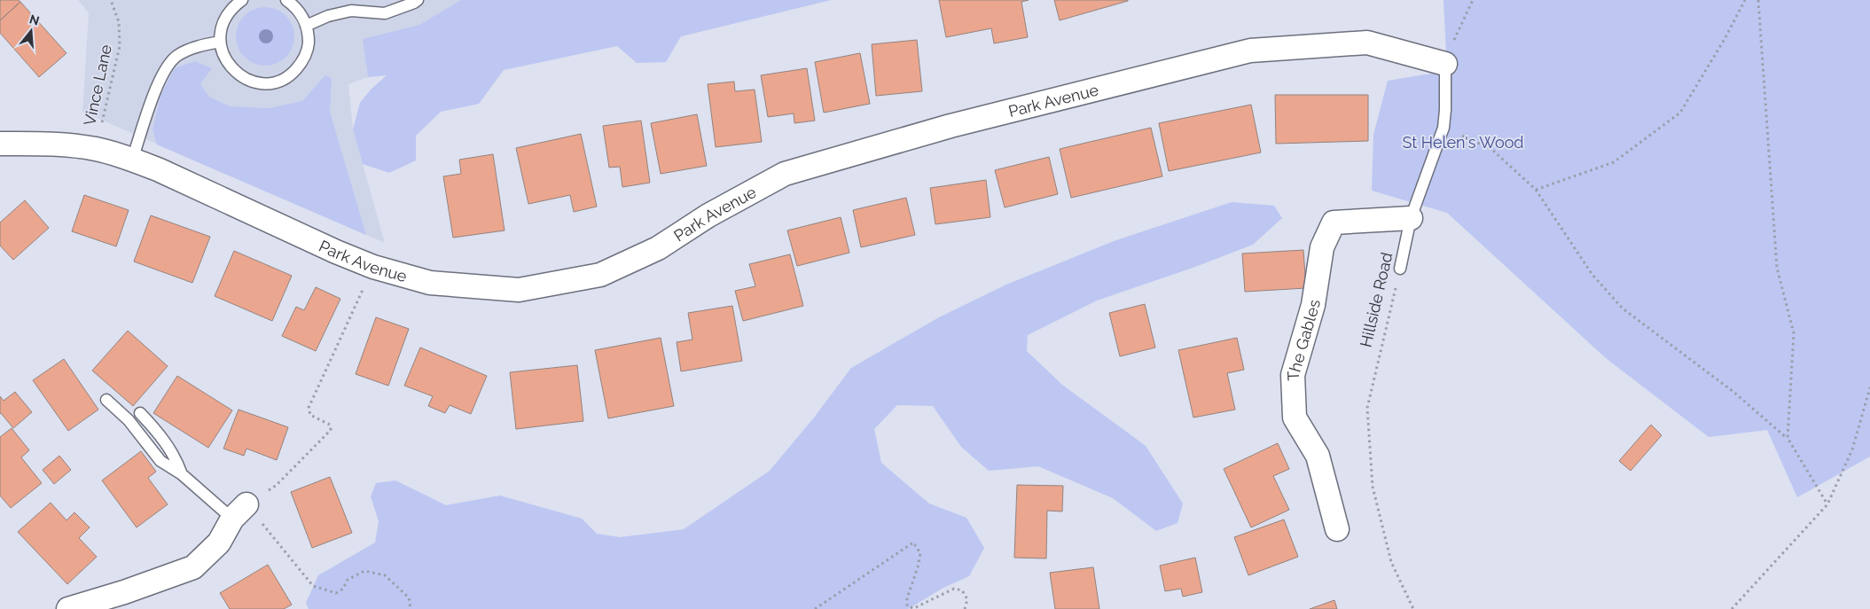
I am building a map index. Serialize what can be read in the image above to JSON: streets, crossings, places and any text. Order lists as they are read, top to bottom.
{
  "streets": {
    "street": ["Park Avenue", "The Gables"],
    "lane": ["Hillside Road"],
    "path": ["Vince Lane"]
  },
  "crossings": [
    ["Vince Lane", "Park Avenue"],
    ["Park Avenue", "Hillside Road"],
    ["Hillside Road", "The Gables"]
  ],
  "parks": ["St Helen's Wood"],
  "north": "top"
}
